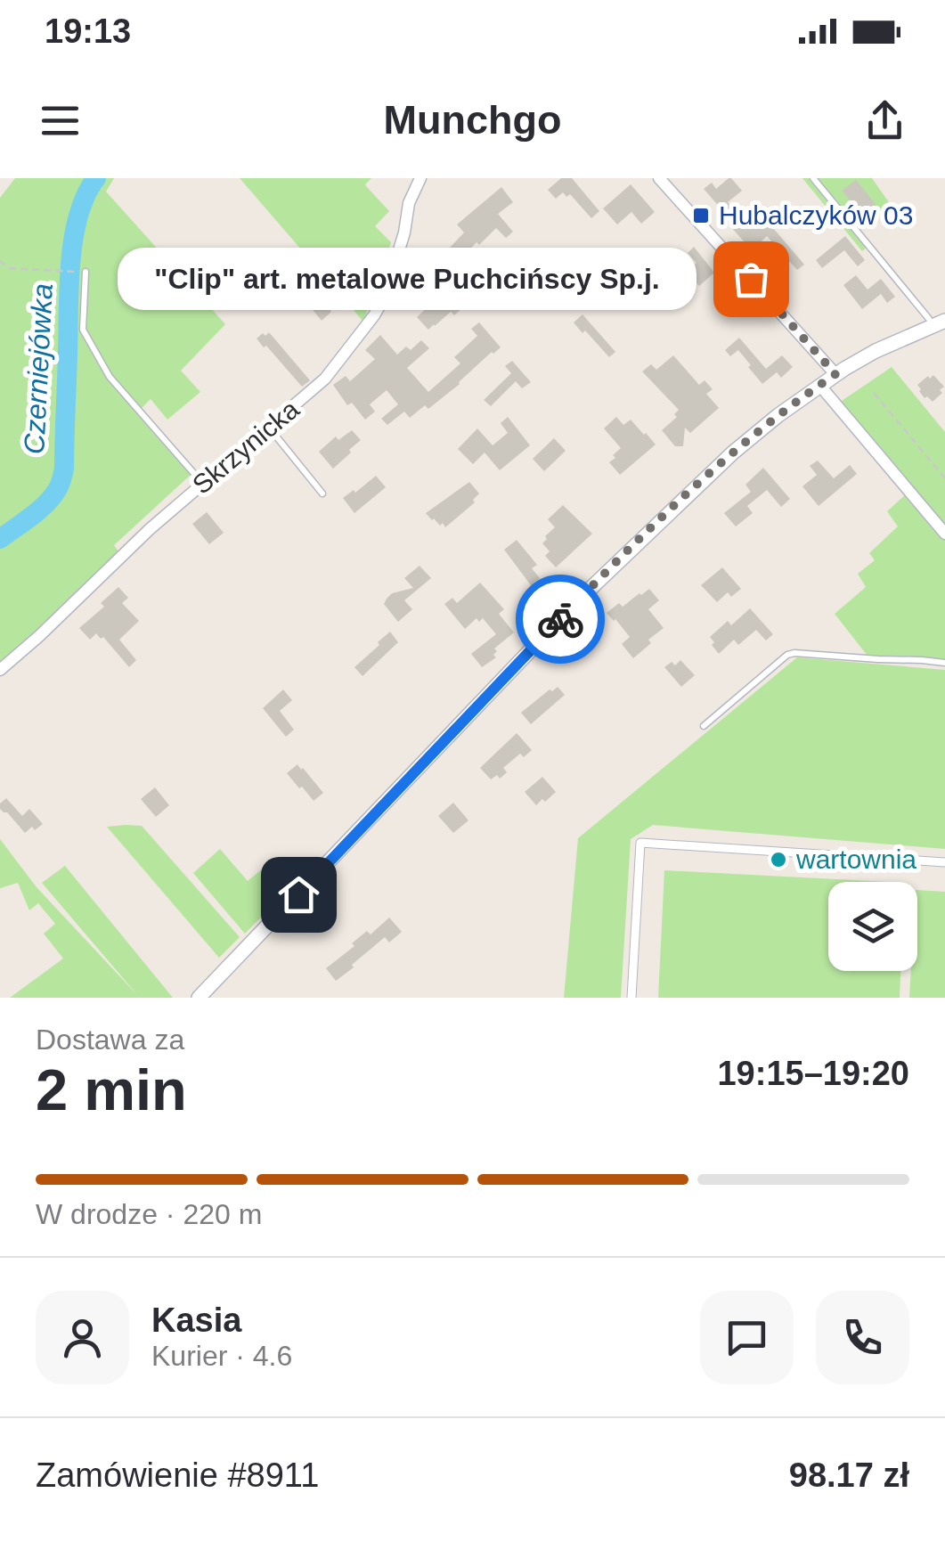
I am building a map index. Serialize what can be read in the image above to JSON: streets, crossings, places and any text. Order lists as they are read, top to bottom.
{
  "streets": {
    "street": ["Skrzynicka"]
  },
  "water": ["Czerniejówka"],
  "places": {
    "transit": ["Hubalczyków 03"],
    "other": ["\"Clip\" art. metalowe Puchcińscy Sp.j.", "wartownia"]
  },
  "page": {
    "status": "19:13",
    "header": "Munchgo",
    "bubble": "\"Clip\" art. metalowe Puchcińscy Sp.j.",
    "heading": ["2 min", "Dostawa za", "19:15–19:20"],
    "panel": [
      "Kasia",
      "Kurier · 4.6",
      "Zamówienie #8911",
      "98.17 zł"
    ],
    "bar": "W drodze · 220 m"
  }
}
